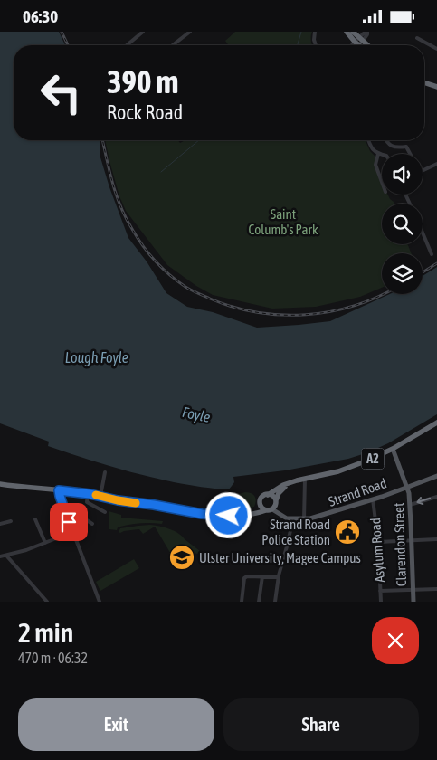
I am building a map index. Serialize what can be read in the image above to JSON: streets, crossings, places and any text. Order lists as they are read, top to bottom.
{
  "streets": {
    "highway": ["A2"],
    "main road": ["Strand Road", "Clarendon Street"],
    "street": ["Asylum Road"]
  },
  "crossings": [
    ["A2", "Clarendon Street"],
    ["Strand Road", "Clarendon Street"],
    ["Strand Road", "Asylum Road"]
  ],
  "water": ["Lough Foyle", "Foyle"],
  "parks": ["Saint Columb's Park"],
  "places": {
    "public building": ["Strand Road Police Station"],
    "school or university": ["Ulster University, Magee Campus"]
  },
  "page": {
    "status": "06:30",
    "turn": ["390 m", "Rock Road"],
    "heading": ["2 min", "470 m · 06:32"],
    "buttons": ["Exit", "Share"]
  }
}
